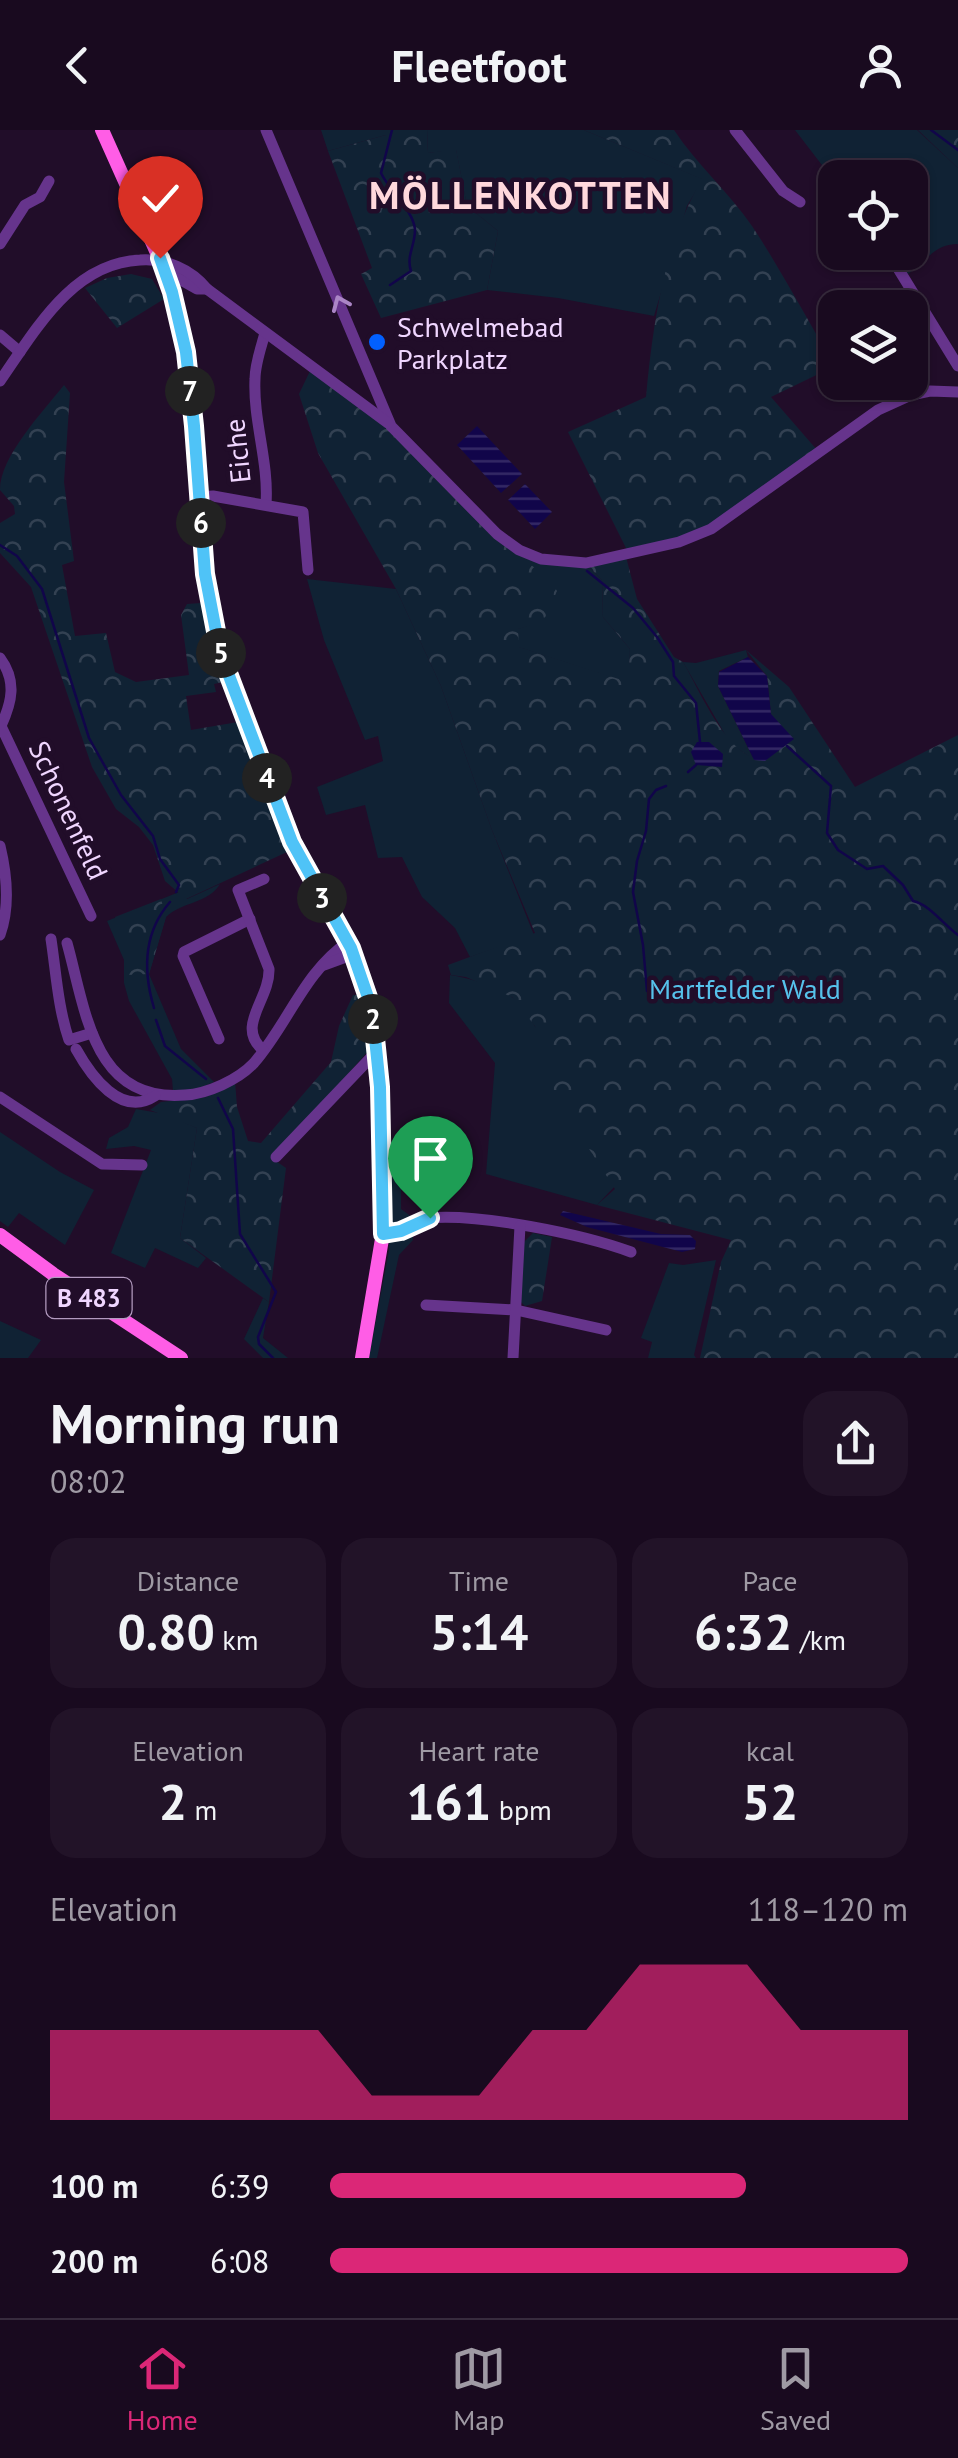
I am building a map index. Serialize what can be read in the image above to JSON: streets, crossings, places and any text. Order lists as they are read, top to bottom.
{
  "streets": {
    "main road": ["B 483"],
    "street": ["Eiche", "Schonenfeld"]
  },
  "districts": ["MÖLLENKOTTEN"],
  "parks": ["Martfelder Wald"],
  "places": ["Schwelmebad Parkplatz"],
  "page": {
    "header": "Fleetfoot",
    "pins": [
      "7",
      "6",
      "5",
      "4",
      "3",
      "2"
    ],
    "heading": ["Morning run", "08:02"],
    "stats": [
      ["Distance", "0.80 km"],
      ["Time", "5:14"],
      ["Pace", "6:32 /km"],
      ["Elevation", "2 m"],
      ["Heart rate", "161 bpm"],
      ["kcal", "52"]
    ],
    "chart": ["Elevation", "118–120 m"],
    "list": [
      {
        "name": "100 m",
        "note": "6:39"
      },
      {
        "name": "200 m",
        "note": "6:08"
      }
    ],
    "tabs": ["Home", "Map", "Saved"]
  }
}
